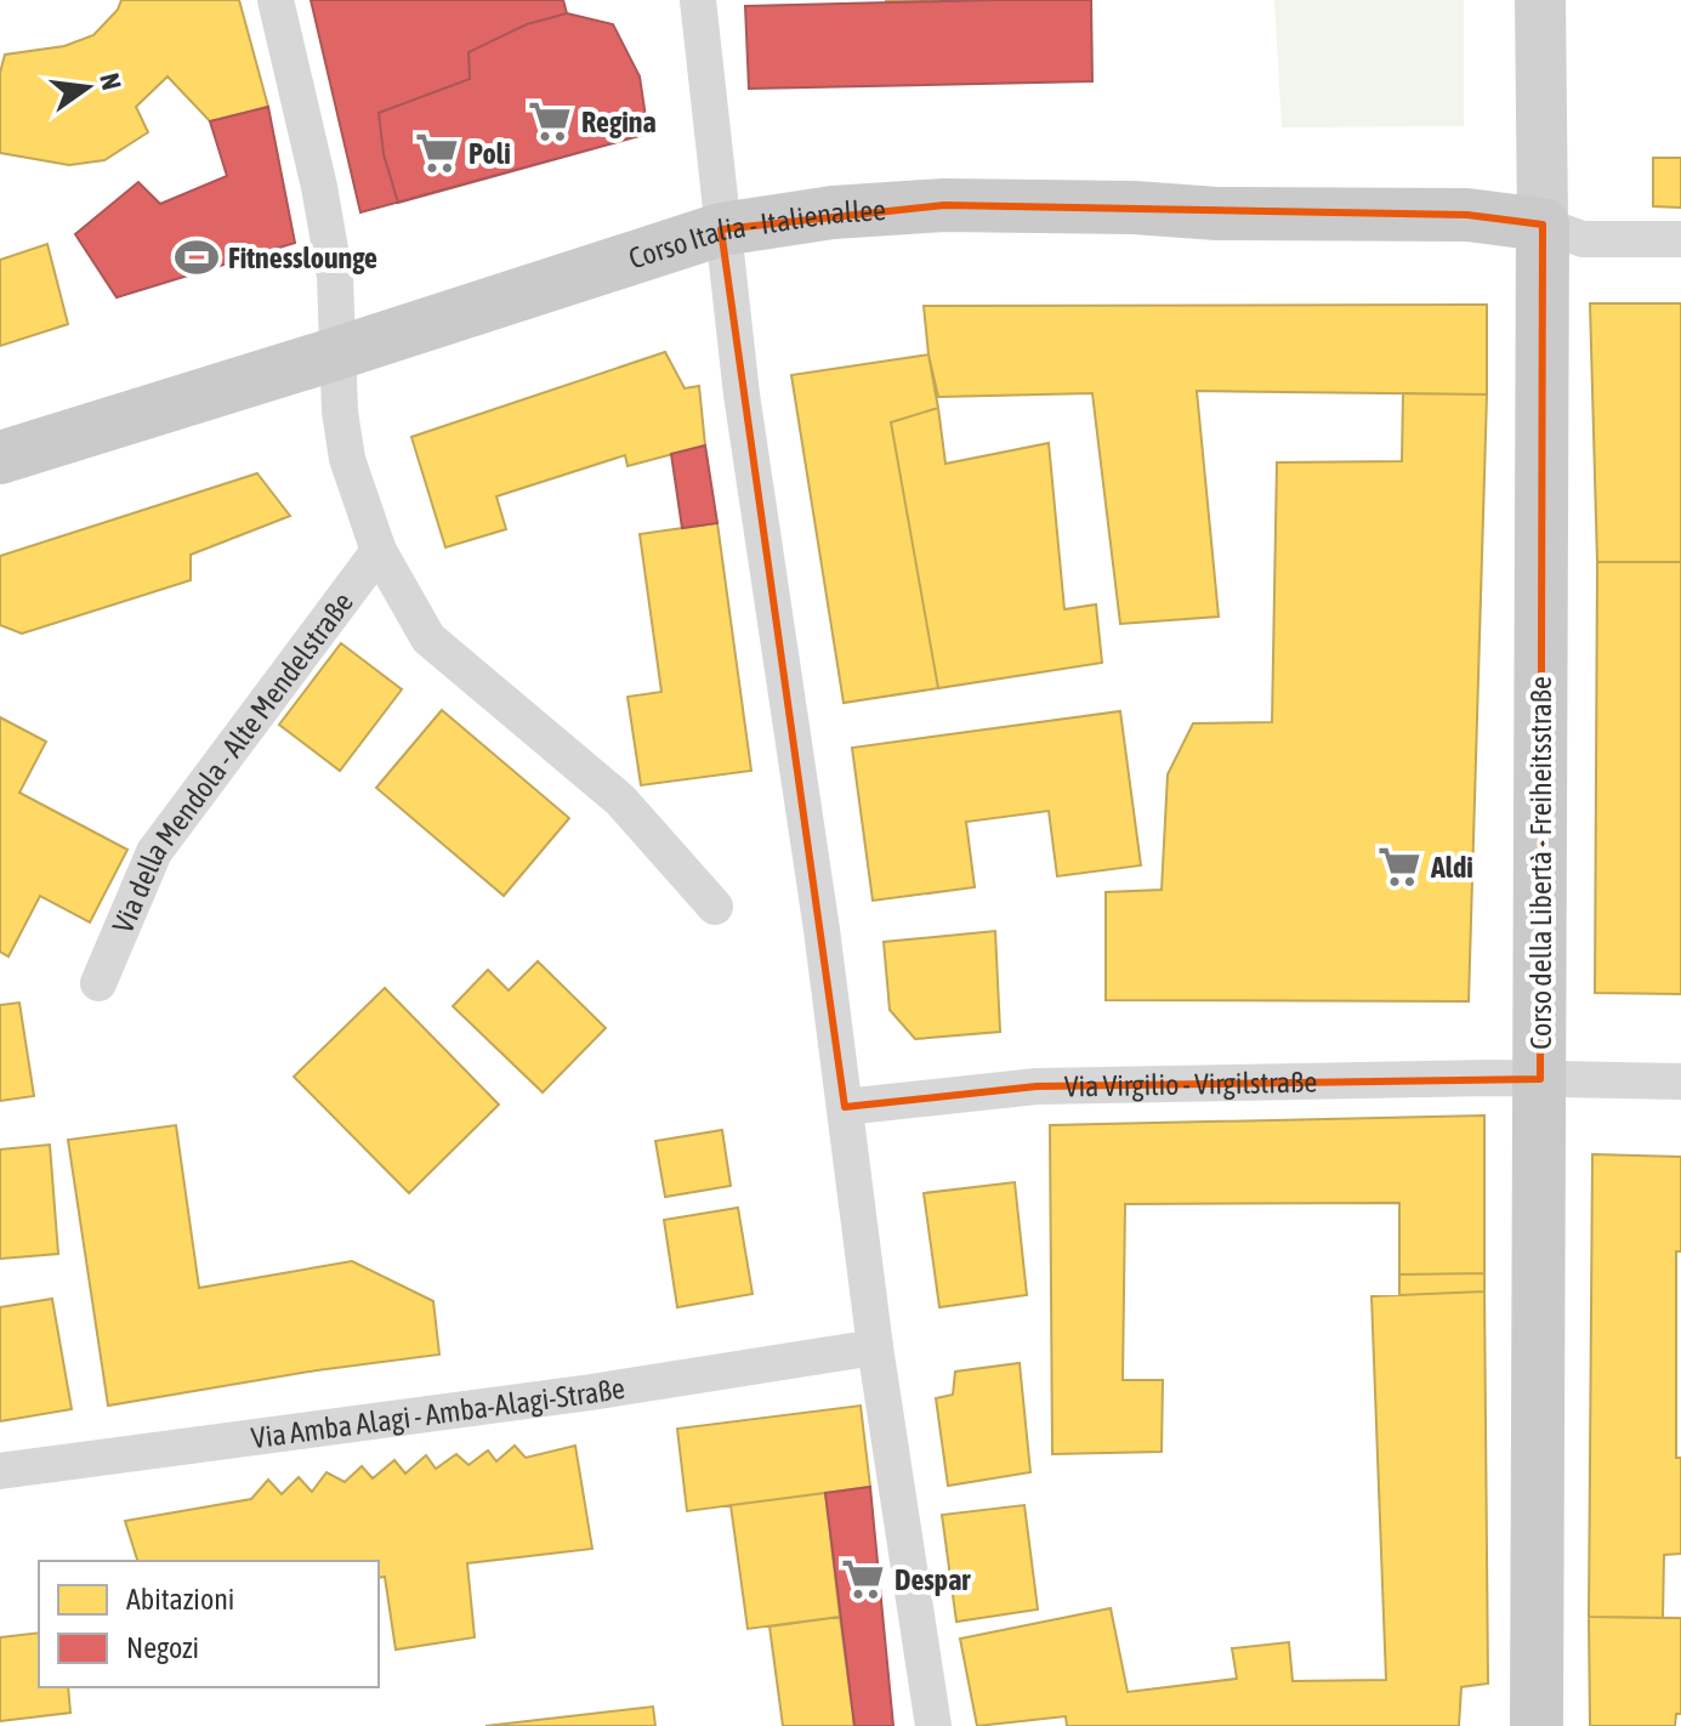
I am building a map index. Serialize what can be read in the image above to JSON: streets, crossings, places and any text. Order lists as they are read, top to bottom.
{
  "streets": {
    "main road": ["Corso Italia - Italienallee", "Corso della Libertà - Freiheitsstraße"],
    "street": ["Via della Mendola - Alte Mendelstraße", "Via Virgilio - Virgilstraße", "Via Amba Alagi - Amba-Alagi-Straße"]
  },
  "crossings": [
    ["Corso Italia - Italienallee", "Via della Mendola - Alte Mendelstraße"],
    ["Corso Italia - Italienallee", "Corso della Libertà - Freiheitsstraße"],
    ["Corso della Libertà - Freiheitsstraße", "Via Virgilio - Virgilstraße"]
  ],
  "places": {
    "supermarket": [
      "Regina",
      "Poli",
      "Aldi",
      "Despar"
    ],
    "sports": ["Fitnesslounge"]
  },
  "legend": ["Abitazioni", "Negozi"],
  "north": "right"
}
